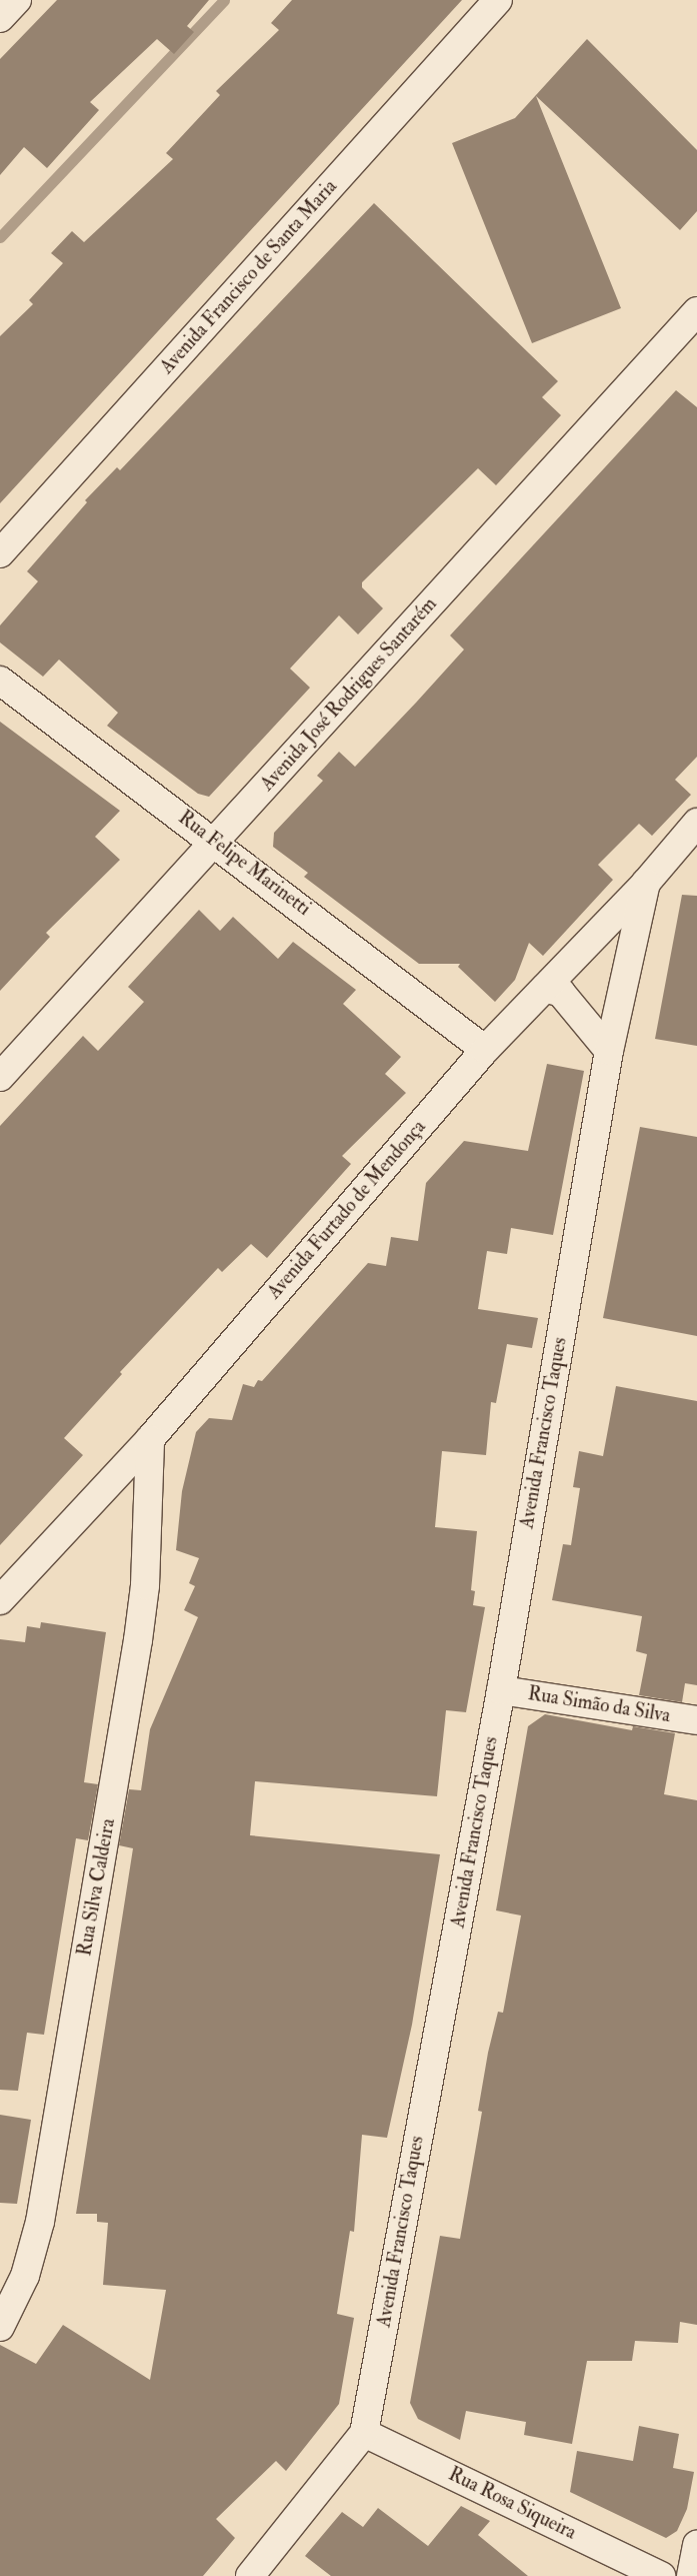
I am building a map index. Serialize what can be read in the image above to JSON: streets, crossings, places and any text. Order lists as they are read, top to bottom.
{
  "streets": {
    "street": [
      "Avenida Francisco de Santa Maria",
      "Avenida José Rodrigues Santarém",
      "Rua Felipe Marinetti",
      "Avenida Furtado de Mendonça",
      "Avenida Francisco Taques",
      "Rua Simão da Silva",
      "Rua Silva Caldeira",
      "Rua Rosa Siqueira"
    ]
  },
  "crossings": [
    ["Avenida José Rodrigues Santarém", "Rua Felipe Marinetti"],
    ["Rua Felipe Marinetti", "Avenida Furtado de Mendonça"],
    ["Avenida Furtado de Mendonça", "Avenida Francisco Taques"],
    ["Avenida Furtado de Mendonça", "Rua Silva Caldeira"],
    ["Avenida Francisco Taques", "Rua Simão da Silva"],
    ["Avenida Francisco Taques", "Rua Rosa Siqueira"]
  ]
}
